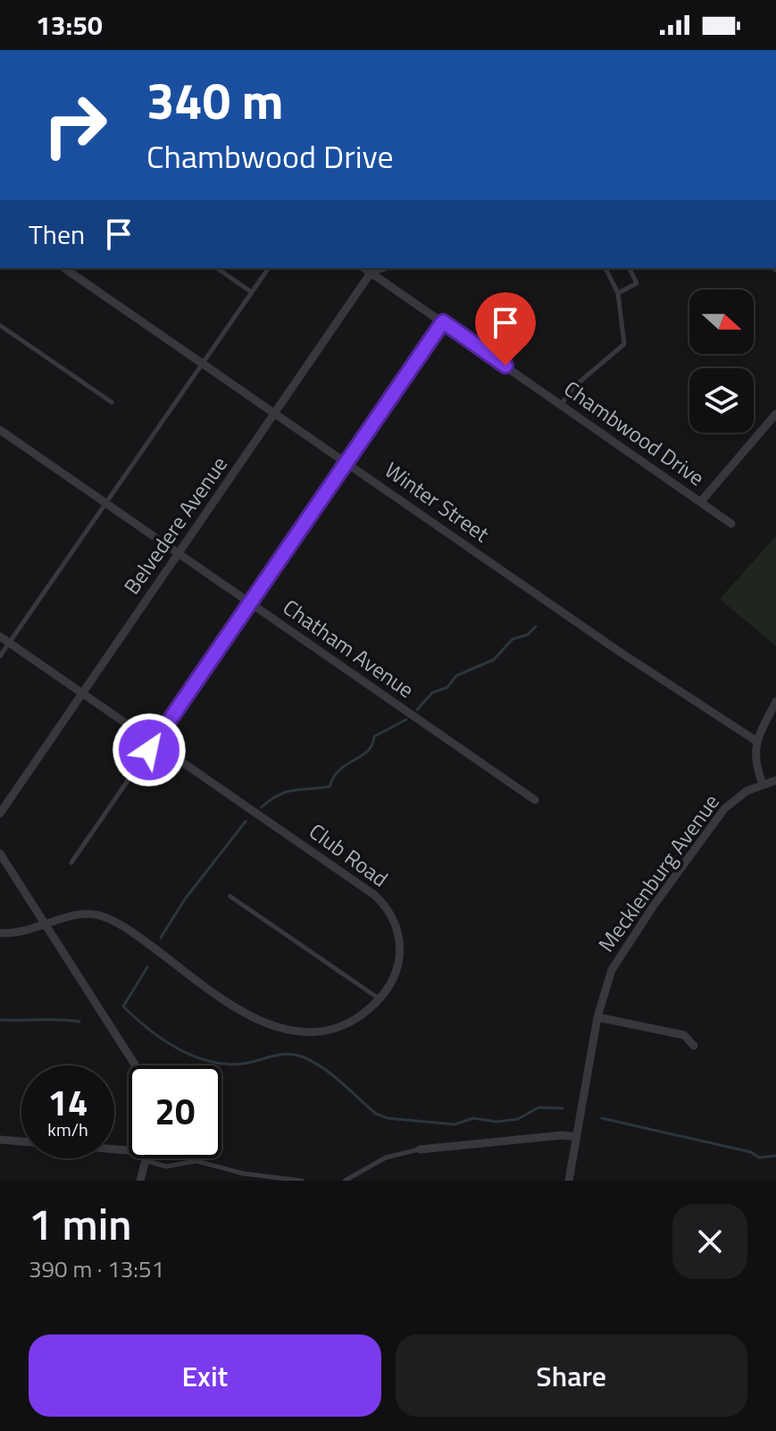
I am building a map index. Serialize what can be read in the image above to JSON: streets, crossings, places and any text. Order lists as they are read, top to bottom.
{
  "streets": {
    "street": [
      "Chambwood Drive",
      "Winter Street",
      "Belvedere Avenue",
      "Chatham Avenue",
      "Club Road",
      "Mecklenburg Avenue"
    ]
  },
  "crossings": [
    ["Chambwood Drive", "Belvedere Avenue"],
    ["Winter Street", "Belvedere Avenue"],
    ["Belvedere Avenue", "Chatham Avenue"],
    ["Belvedere Avenue", "Club Road"]
  ],
  "north": "right",
  "page": {
    "status": "13:50",
    "turn": ["340 m", "Chambwood Drive"],
    "then": "Then",
    "speed": "14 km/h",
    "limit": "20",
    "heading": ["1 min", "390 m · 13:51"],
    "buttons": ["Exit", "Share"]
  }
}
